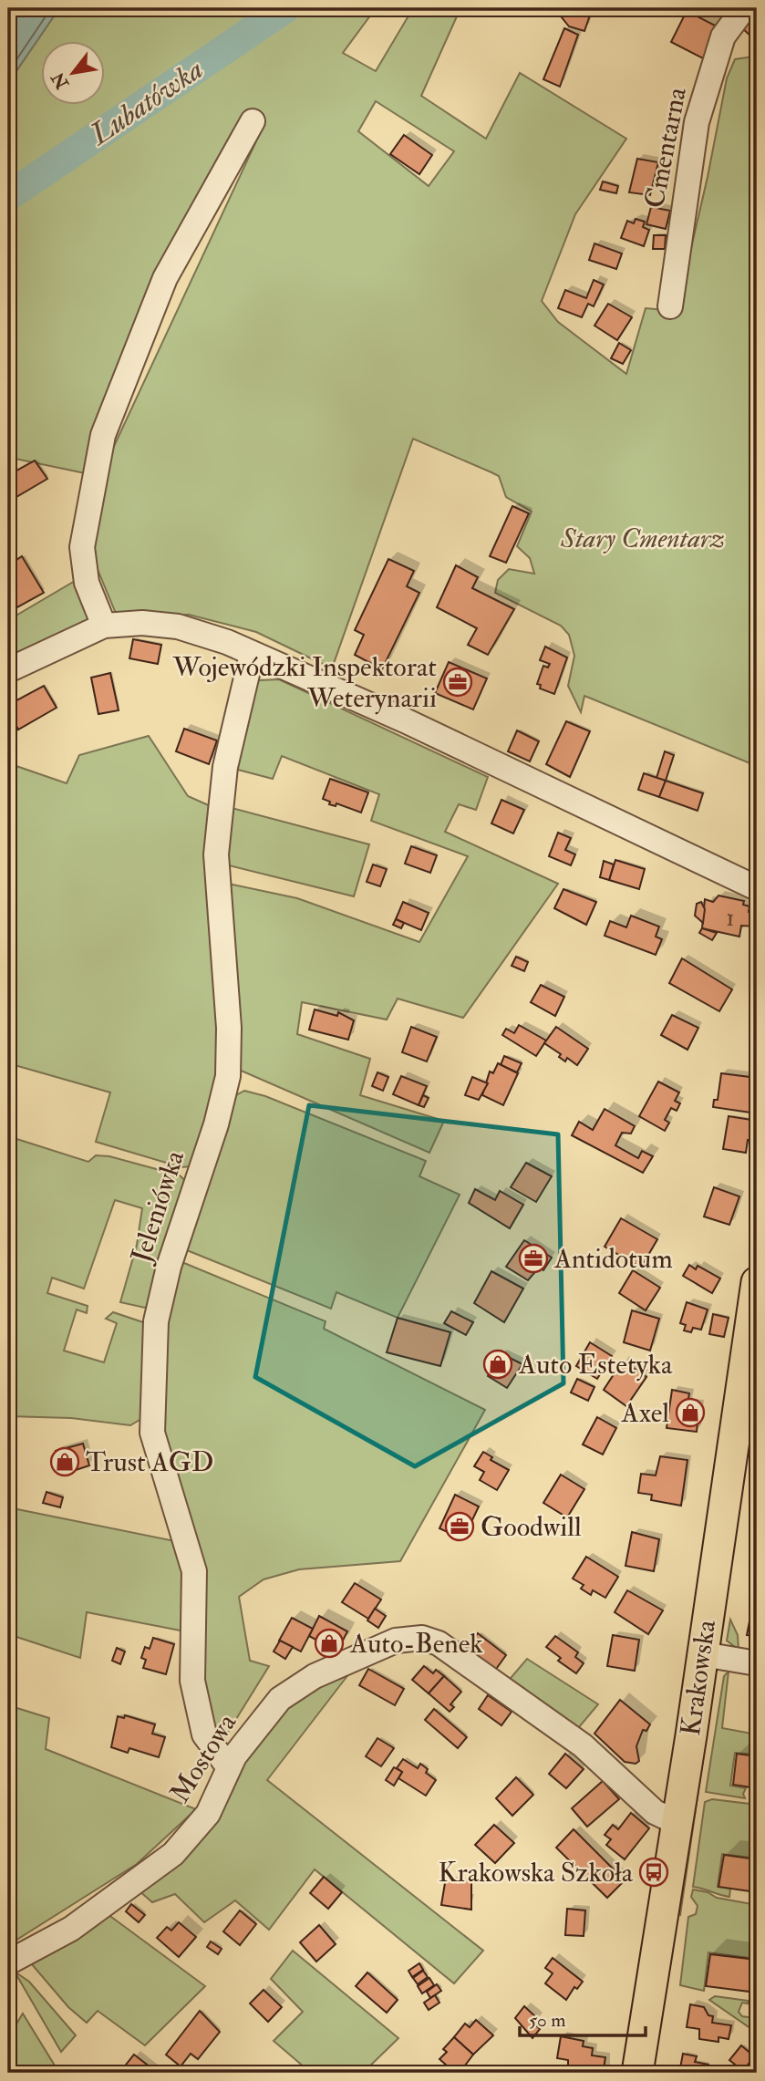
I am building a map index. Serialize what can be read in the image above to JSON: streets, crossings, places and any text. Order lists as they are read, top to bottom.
{
  "streets": {
    "main road": ["Krakowska"],
    "street": ["Cmentarna", "Jeleniówka", "Mostowa"]
  },
  "crossings": [
    ["Jeleniówka", "Mostowa"],
    ["Krakowska", "Mostowa"]
  ],
  "water": ["Lubatówka"],
  "parks": ["Stary Cmentarz"],
  "places": {
    "office": ["Wojewódzki Inspektorat Weterynarii", "Antidotum", "Goodwill"],
    "shop": [
      "Auto Estetyka",
      "Axel",
      "Trust AGD",
      "Auto-Benek"
    ],
    "bus stop": ["Krakowska Szkoła"]
  },
  "house_numbers": ["1"],
  "scale_bar": "50 m",
  "north": "bottom left"
}
